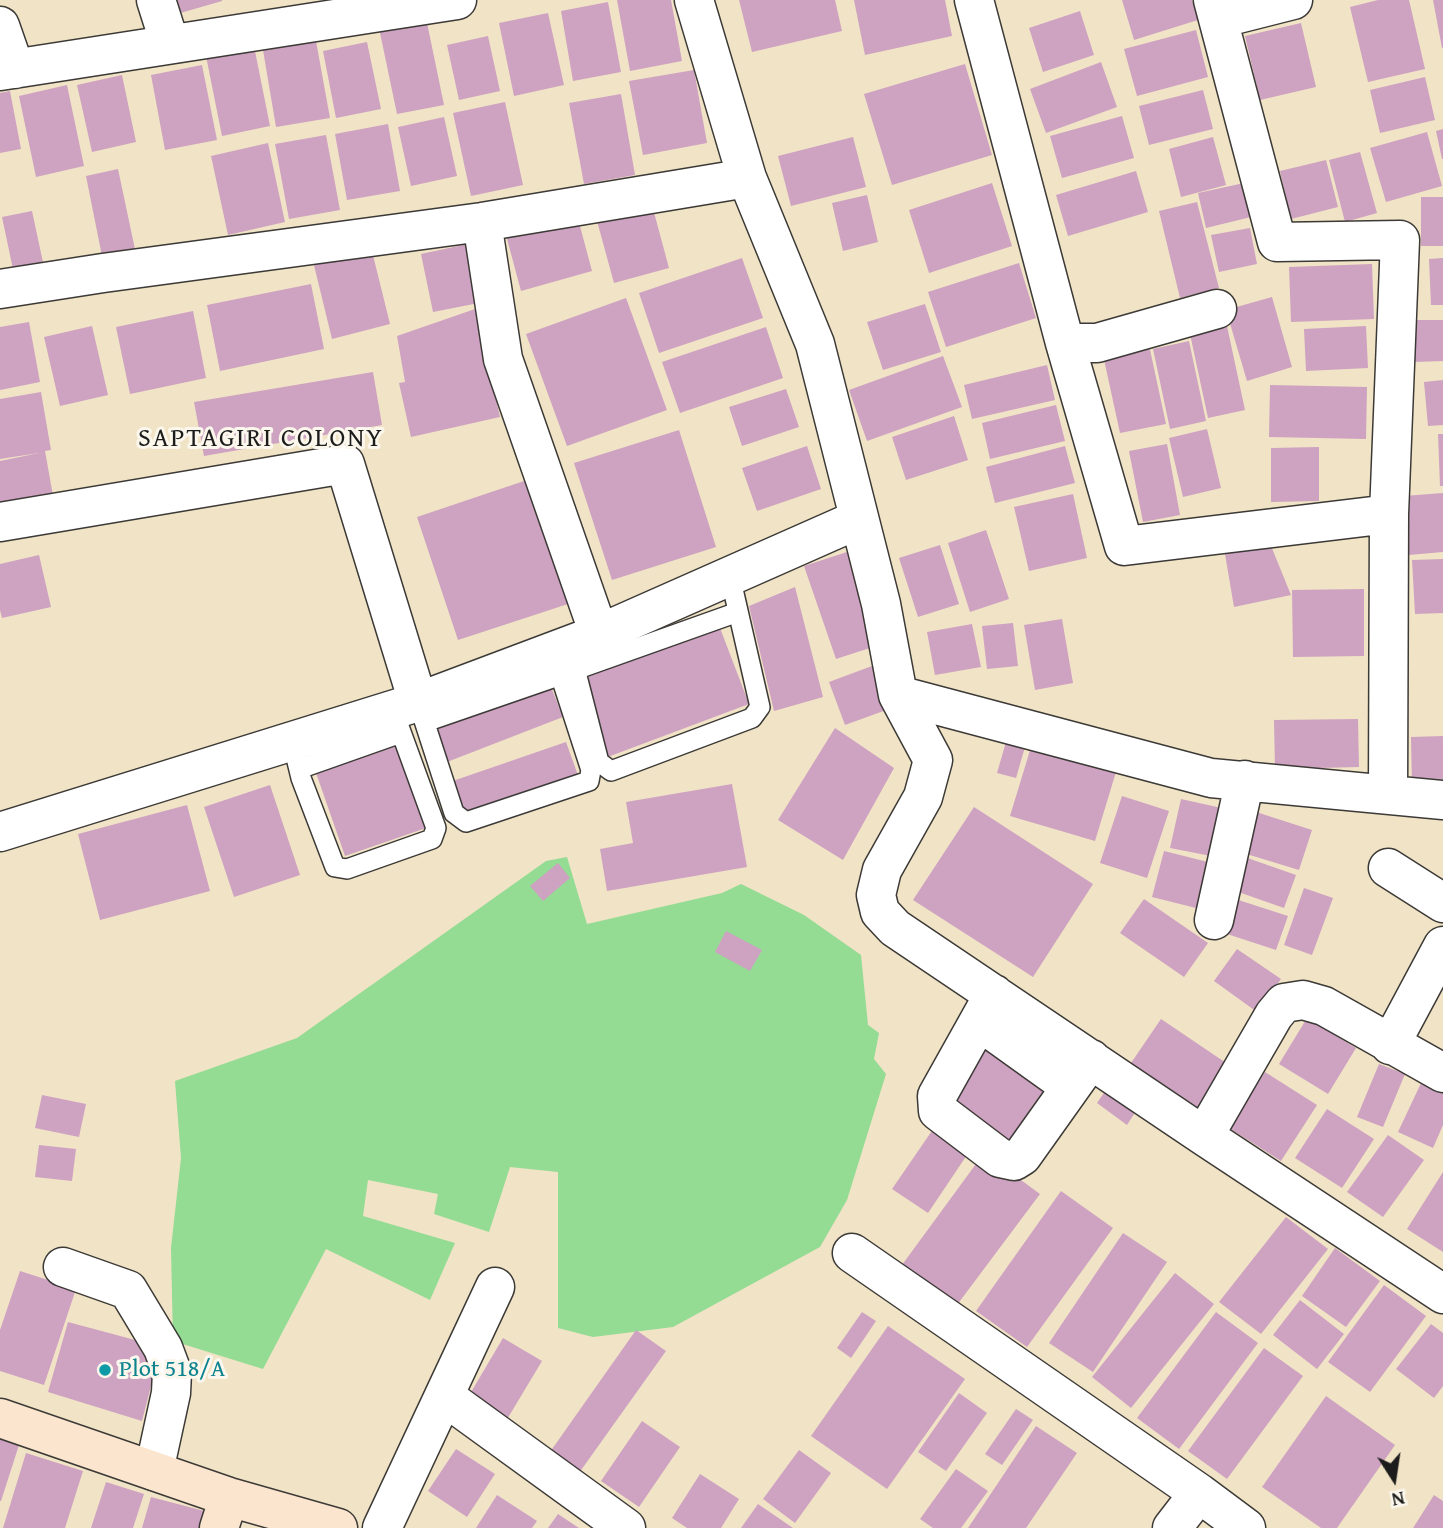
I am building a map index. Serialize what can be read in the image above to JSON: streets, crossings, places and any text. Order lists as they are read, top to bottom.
{
  "districts": ["SAPTAGIRI COLONY"],
  "places": ["Plot 518/A"],
  "north": "bottom"
}
